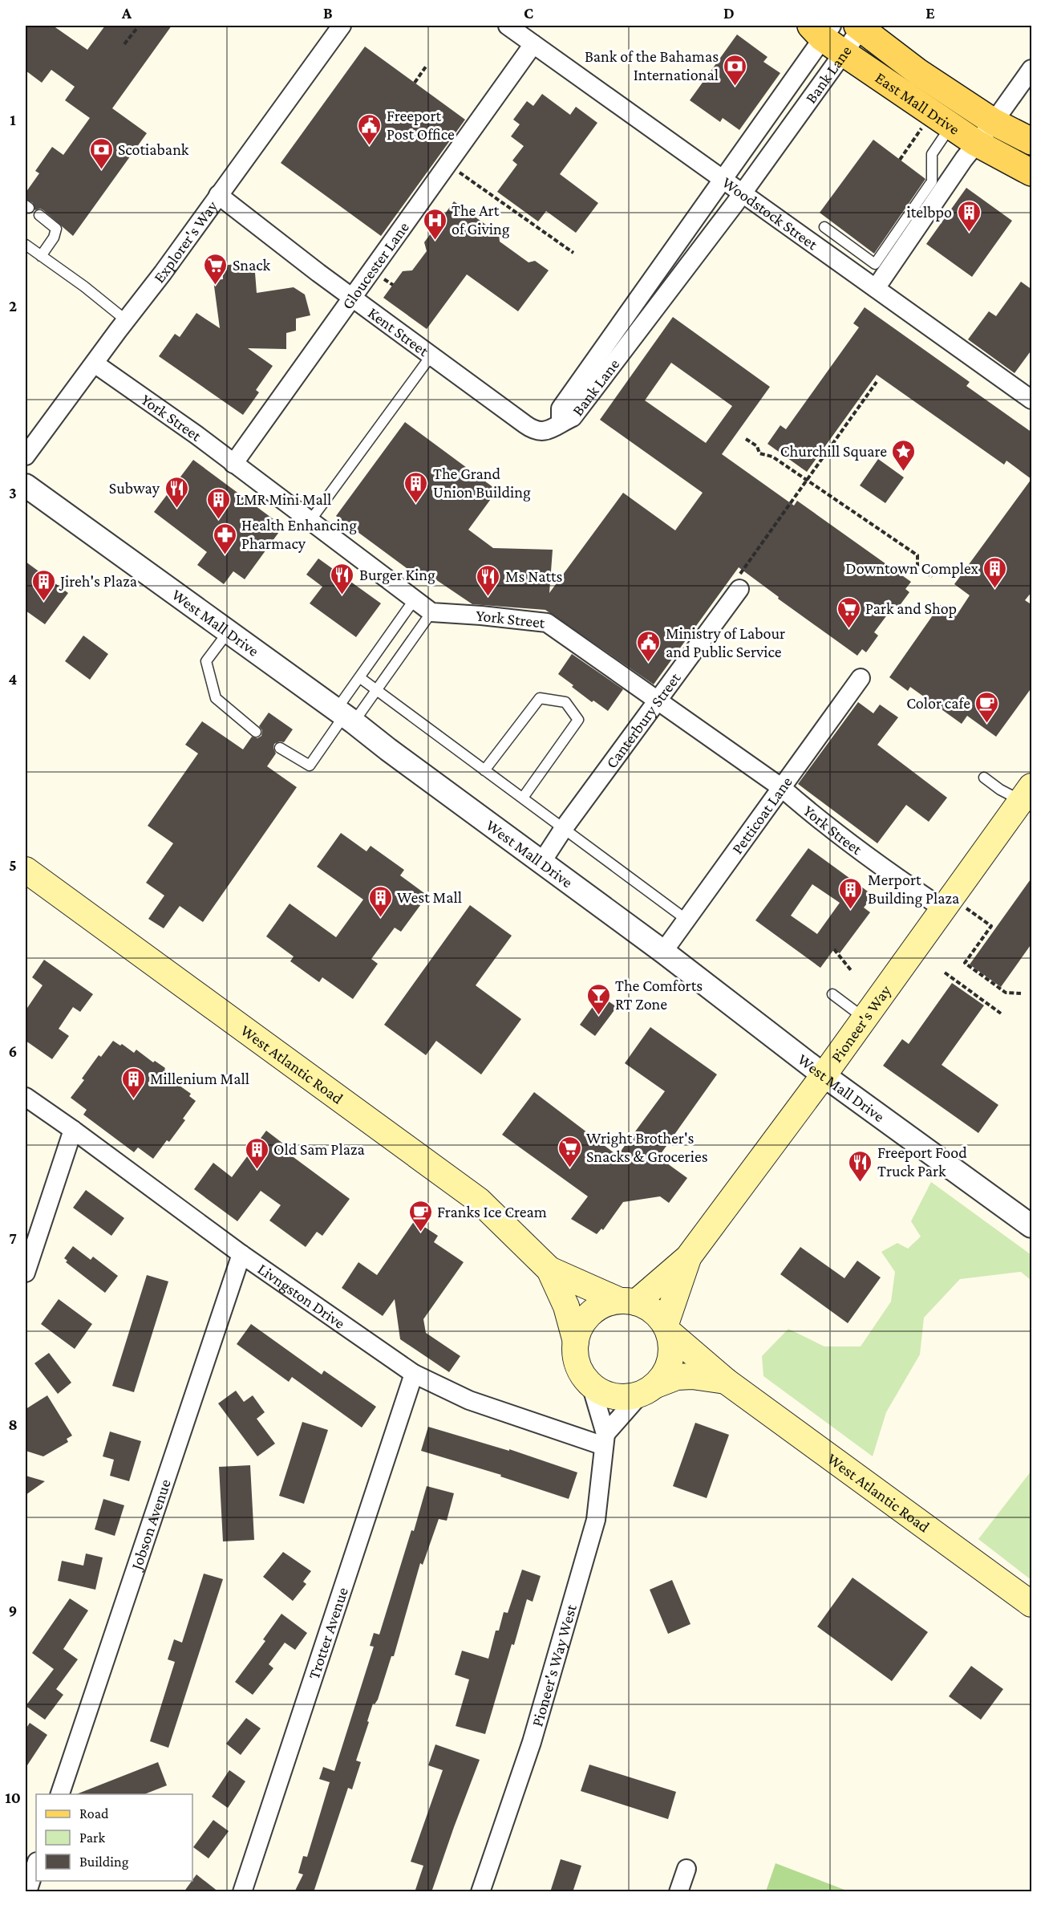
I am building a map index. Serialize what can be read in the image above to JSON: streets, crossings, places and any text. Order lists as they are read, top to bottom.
{
  "streets": {
    "main road": ["East Mall Drive", "Pioneer's Way", "West Atlantic Road"],
    "street": [
      "Bank Lane",
      "Woodstock Street",
      "Explorer's Way",
      "Gloucester Lane",
      "Kent Street",
      "York Street",
      "West Mall Drive",
      "Canterbury Street",
      "Petticoat Lane",
      "Livngston Drive",
      "Jobson Avenue",
      "Trotter Avenue",
      "Pioneer's Way West"
    ]
  },
  "crossings": [
    ["Bank Lane", "East Mall Drive"],
    ["Bank Lane", "Woodstock Street"],
    ["Bank Lane", "Kent Street"],
    ["Woodstock Street", "Gloucester Lane"],
    ["Explorer's Way", "Kent Street"],
    ["Explorer's Way", "York Street"],
    ["Gloucester Lane", "Kent Street"],
    ["Gloucester Lane", "York Street"],
    ["York Street", "Canterbury Street"],
    ["York Street", "Petticoat Lane"],
    ["York Street", "Pioneer's Way"],
    ["West Mall Drive", "Canterbury Street"],
    ["West Mall Drive", "Petticoat Lane"],
    ["West Mall Drive", "Pioneer's Way"],
    ["Pioneer's Way", "West Atlantic Road"],
    ["Pioneer's Way", "Pioneer's Way West"],
    ["West Atlantic Road", "Pioneer's Way West"],
    ["Livngston Drive", "Jobson Avenue"],
    ["Livngston Drive", "Trotter Avenue"],
    ["Livngston Drive", "Pioneer's Way West"]
  ],
  "places": {
    "bank": ["Bank of the Bahamas International", "Scotiabank"],
    "public building": ["Freeport Post Office", "Ministry of Labour and Public Service"],
    "building": [
      "itelbpo",
      "The Grand Union Building",
      "LMR Mini Mall",
      "Downtown Complex",
      "Jireh's Plaza",
      "Merport Building Plaza",
      "West Mall",
      "Millenium Mall",
      "Old Sam Plaza"
    ],
    "hospital": ["The Art of Giving"],
    "supermarket": ["Snack", "Park and Shop", "Wright Brother's Snacks & Groceries"],
    "place": ["Churchill Square"],
    "restaurant": [
      "Subway",
      "Burger King",
      "Ms Natts",
      "Freeport Food Truck Park"
    ],
    "pharmacy": ["Health Enhancing Pharmacy"],
    "cafe": ["Color cafe", "Franks Ice Cream"],
    "bar": ["The Comforts RT Zone"]
  },
  "legend": ["Road", "Park", "Building"],
  "grid": {
    "columns": [
      "A",
      "B",
      "C",
      "D",
      "E"
    ],
    "rows": [
      "1",
      "2",
      "3",
      "4",
      "5",
      "6",
      "7",
      "8",
      "9",
      "10"
    ]
  }
}
